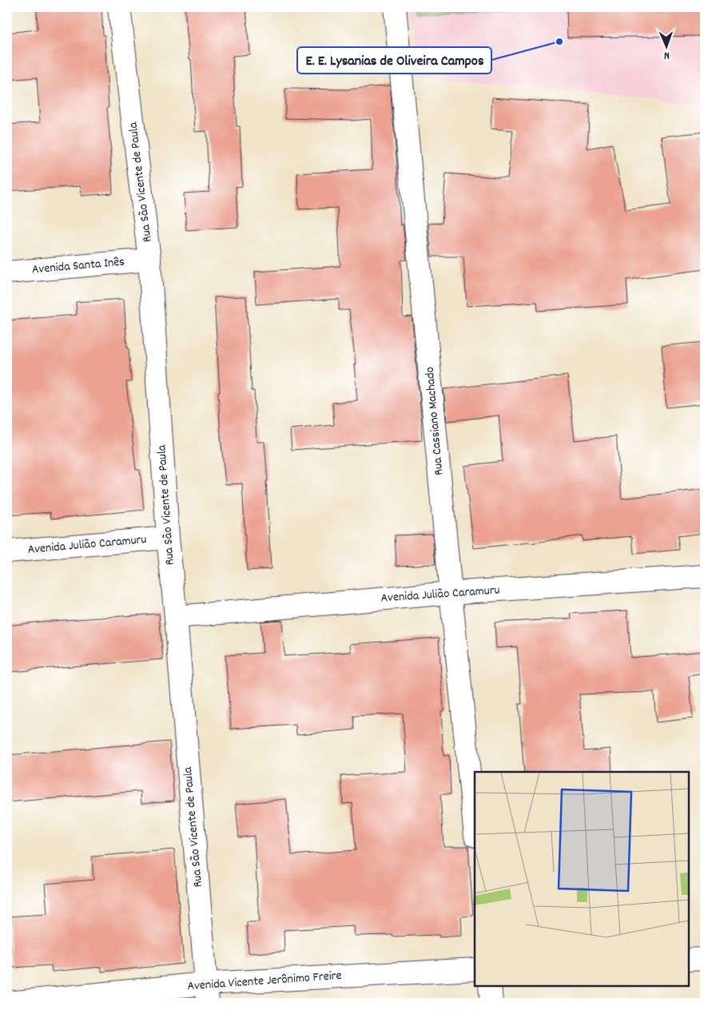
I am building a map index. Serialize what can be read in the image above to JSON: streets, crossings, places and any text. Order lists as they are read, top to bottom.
{
  "streets": {
    "street": [
      "Rua São Vicente de Paula",
      "Avenida Santa Inês",
      "Rua Cassiano Machado",
      "Avenida Julião Caramuru",
      "Avenida Vicente Jerônimo Freire"
    ]
  },
  "crossings": [
    ["Rua São Vicente de Paula", "Avenida Santa Inês"],
    ["Rua São Vicente de Paula", "Avenida Julião Caramuru"],
    ["Rua São Vicente de Paula", "Avenida Vicente Jerônimo Freire"],
    ["Rua Cassiano Machado", "Avenida Julião Caramuru"]
  ],
  "places": ["E. E. Lysanias de Oliveira Campos"],
  "north": "bottom"
}
